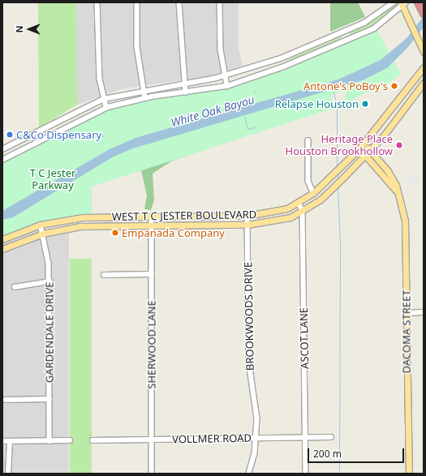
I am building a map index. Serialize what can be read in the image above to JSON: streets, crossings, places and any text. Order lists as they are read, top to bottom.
{
  "streets": {
    "main road": ["WEST T C JESTER BOULEVARD", "DACOMA STREET"],
    "street": [
      "BROOKWOODS DRIVE",
      "GARDENDALE DRIVE",
      "ASCOT LANE",
      "SHERWOOD LANE",
      "VOLLMER ROAD"
    ]
  },
  "crossings": [
    ["WEST T C JESTER BOULEVARD", "BROOKWOODS DRIVE"],
    ["WEST T C JESTER BOULEVARD", "DACOMA STREET"],
    ["WEST T C JESTER BOULEVARD", "GARDENDALE DRIVE"],
    ["WEST T C JESTER BOULEVARD", "ASCOT LANE"],
    ["WEST T C JESTER BOULEVARD", "SHERWOOD LANE"],
    ["BROOKWOODS DRIVE", "VOLLMER ROAD"],
    ["ASCOT LANE", "VOLLMER ROAD"],
    ["SHERWOOD LANE", "VOLLMER ROAD"]
  ],
  "water": ["White Oak Bayou"],
  "parks": ["T C Jester Parkway"],
  "places": [
    "Antone's PoBoy's",
    "Relapse Houston",
    "C&Co Dispensary",
    "Heritage Place Houston Brookhollow",
    "Empanada Company"
  ],
  "scale_bar": "200 m",
  "north": "left"
}
